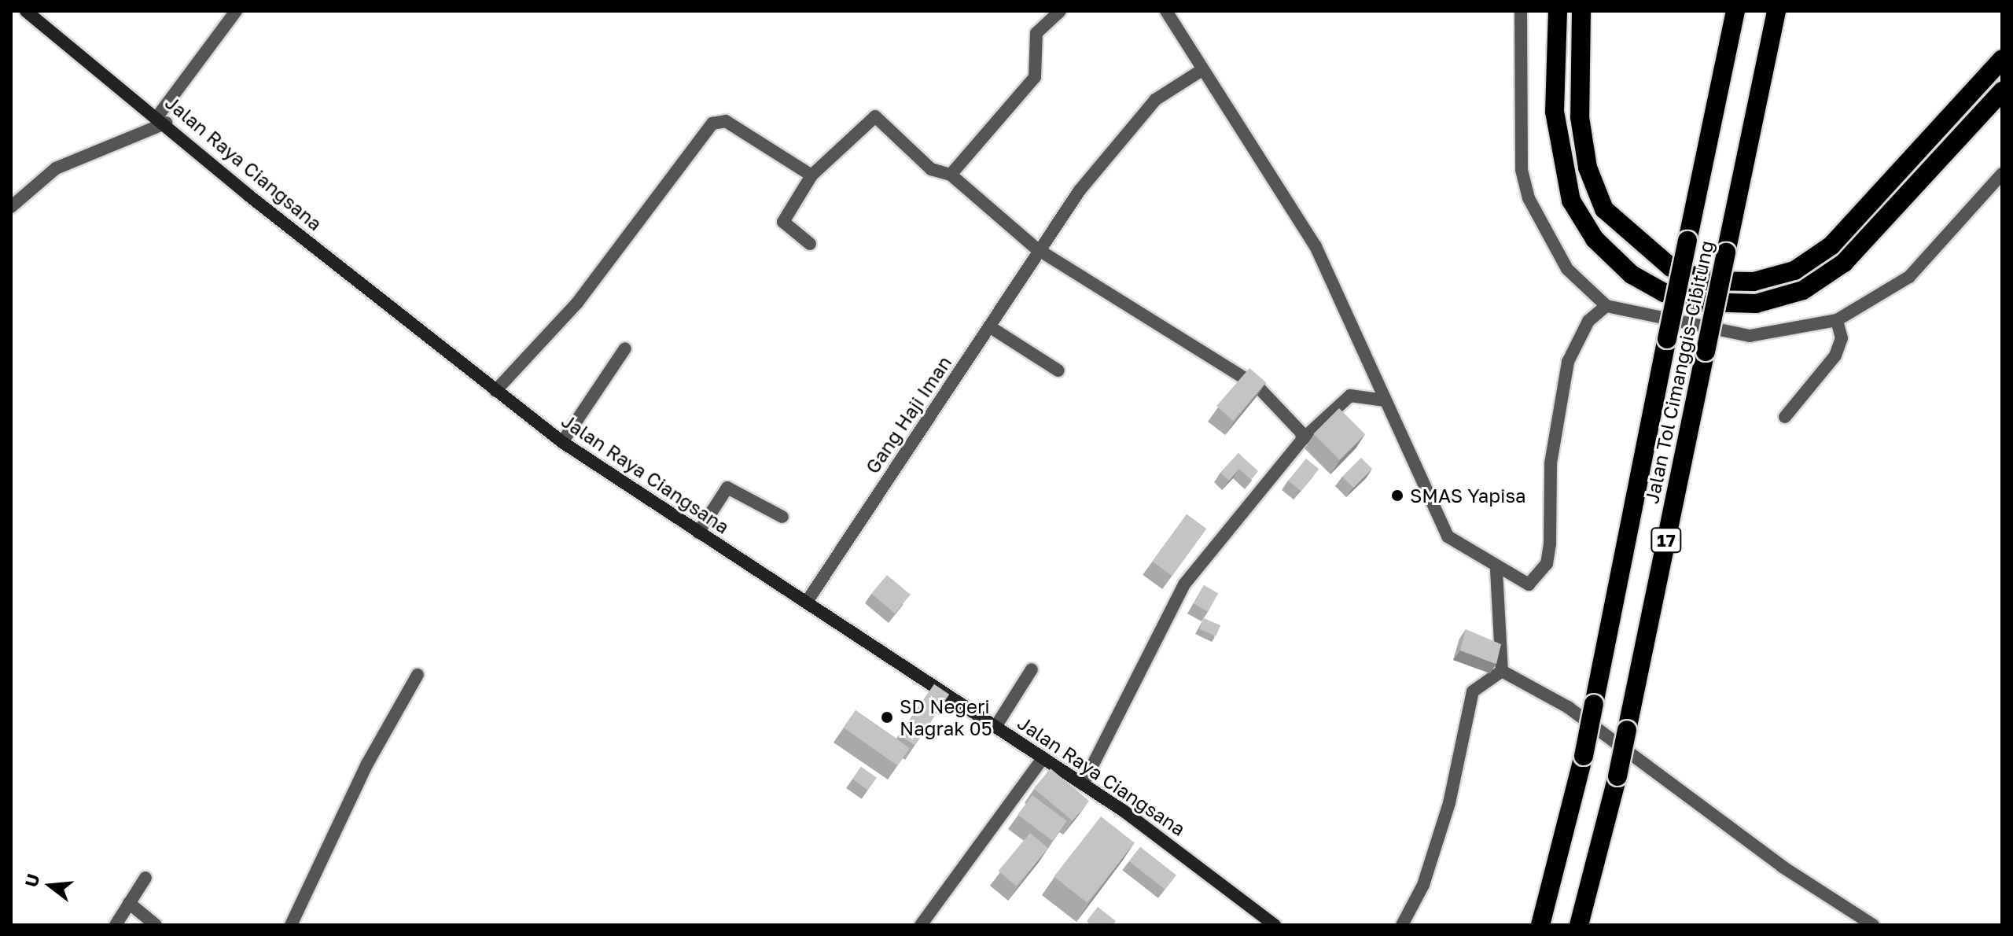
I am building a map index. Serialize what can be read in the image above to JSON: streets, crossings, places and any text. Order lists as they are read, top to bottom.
{
  "streets": {
    "highway": ["Jalan Tol Cimanggis–Cibitung", "17"],
    "main road": ["Jalan Raya Ciangsana"],
    "street": ["Gang Haji Iman"]
  },
  "crossings": [
    ["Jalan Raya Ciangsana", "Gang Haji Iman"]
  ],
  "places": ["SMAS Yapisa", "SD Negeri Nagrak 05"],
  "north": "left"
}
